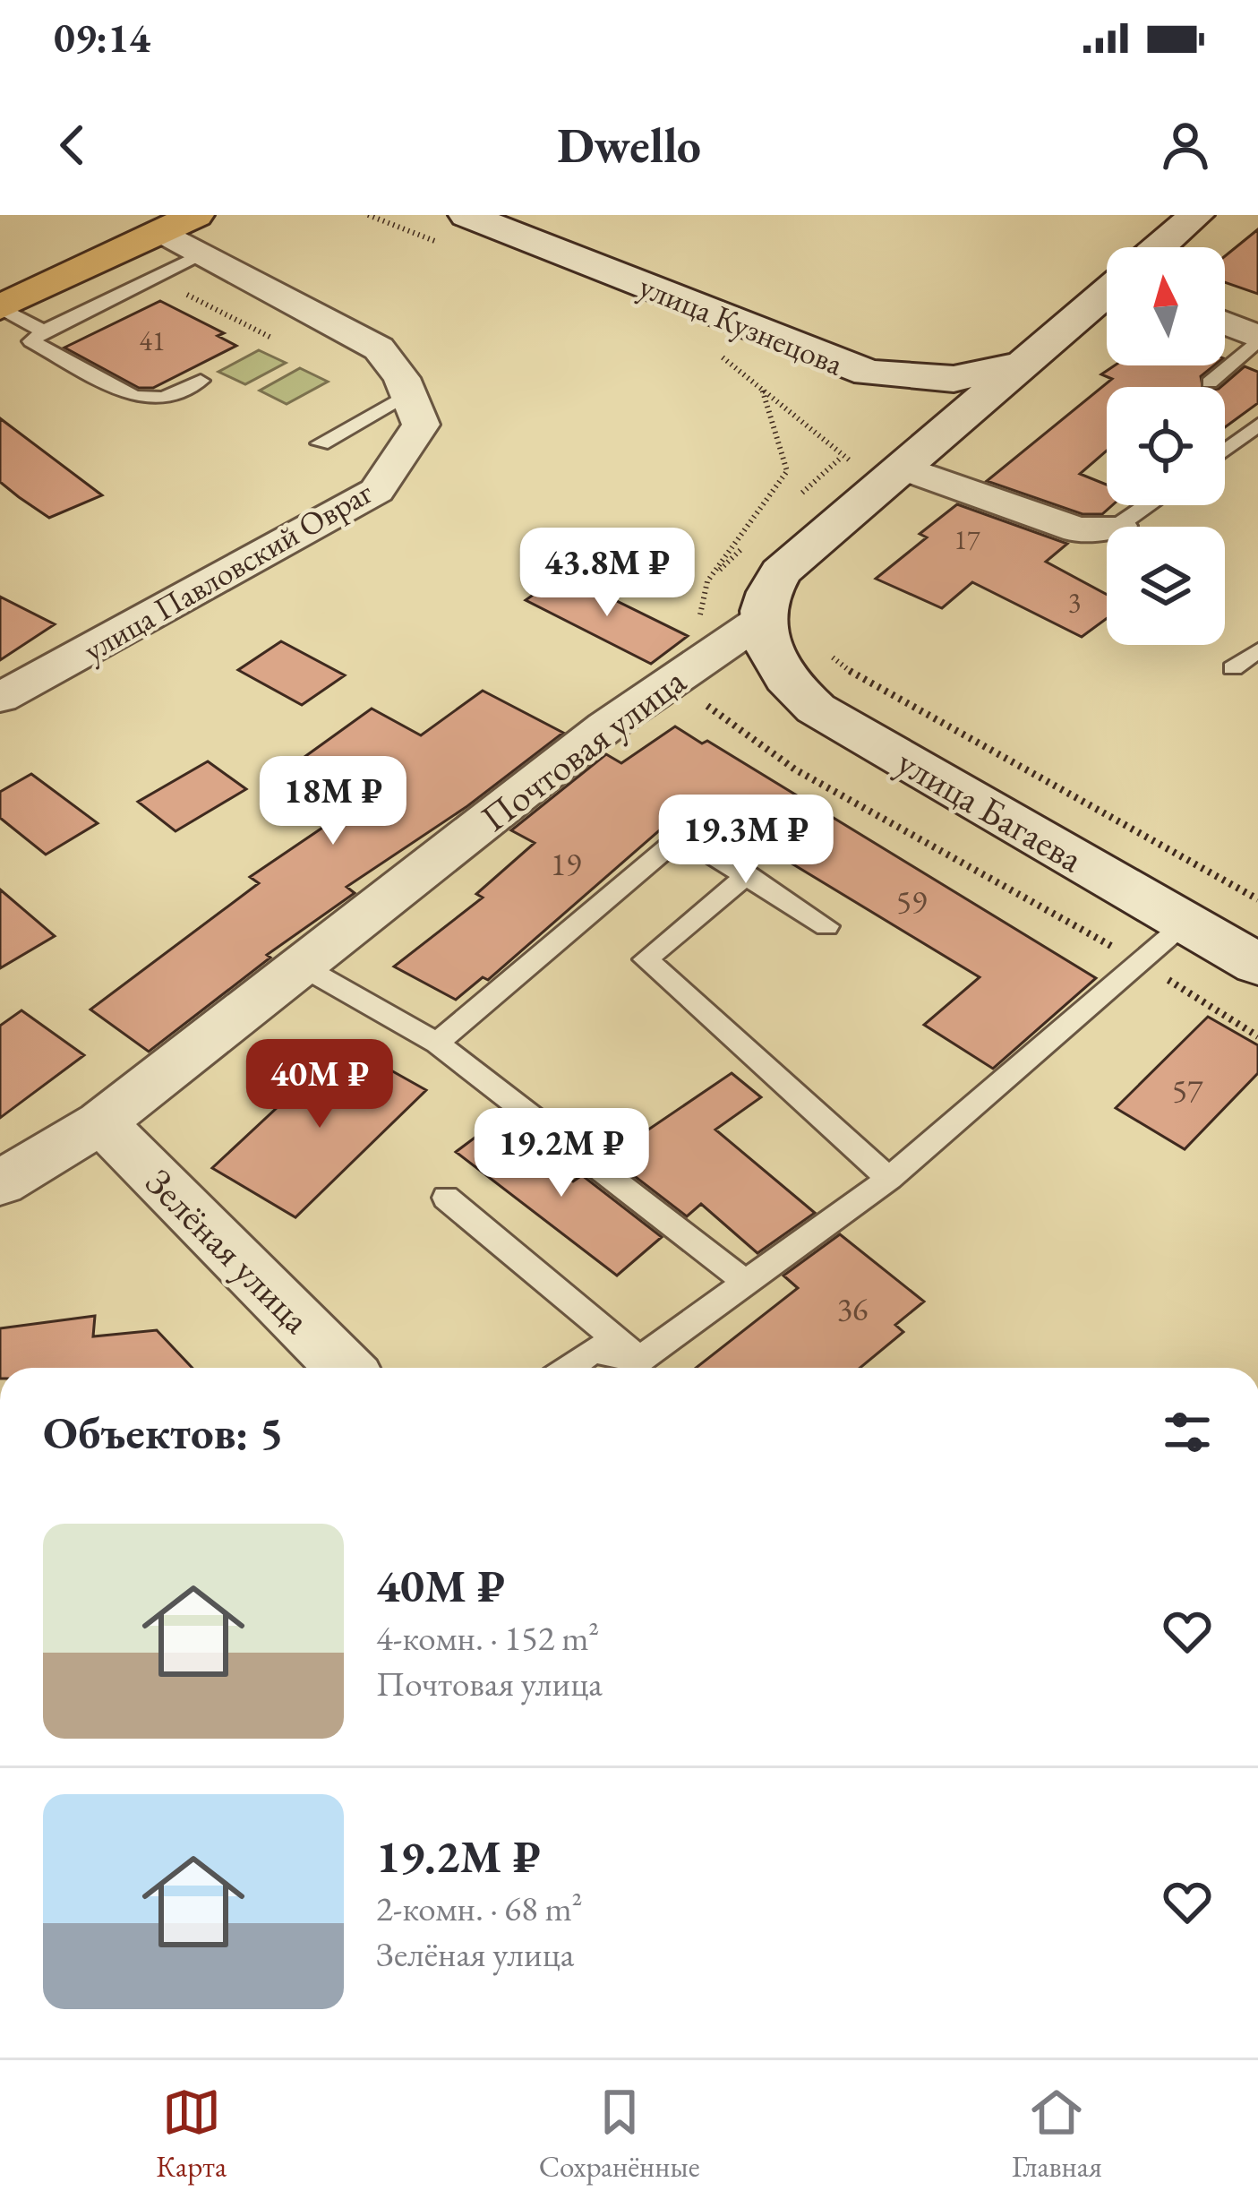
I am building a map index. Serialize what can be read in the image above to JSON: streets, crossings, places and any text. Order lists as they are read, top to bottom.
{
  "streets": {
    "main road": ["улица Кузнецова", "улица Багаева"],
    "street": ["улица Павловский Овраг", "Почтовая улица", "Зелёная улица"]
  },
  "crossings": [
    ["Почтовая улица", "улица Багаева"],
    ["Почтовая улица", "Зелёная улица"]
  ],
  "house_numbers": [
    "41",
    "17",
    "3",
    "19",
    "59",
    "57",
    "36"
  ],
  "north": "top",
  "page": {
    "status": "09:14",
    "header": "Dwello",
    "price": [
      "43.8M ₽",
      "18M ₽",
      "19.3M ₽",
      "40M ₽",
      "19.2M ₽"
    ],
    "heading": "Объектов: 5",
    "list": [
      {
        "name": "40M ₽",
        "note": "4-комн. · 152 m² · Почтовая улица"
      },
      {
        "name": "19.2M ₽",
        "note": "2-комн. · 68 m² · Зелёная улица"
      }
    ],
    "tabs": ["Карта", "Сохранённые", "Главная"]
  }
}
